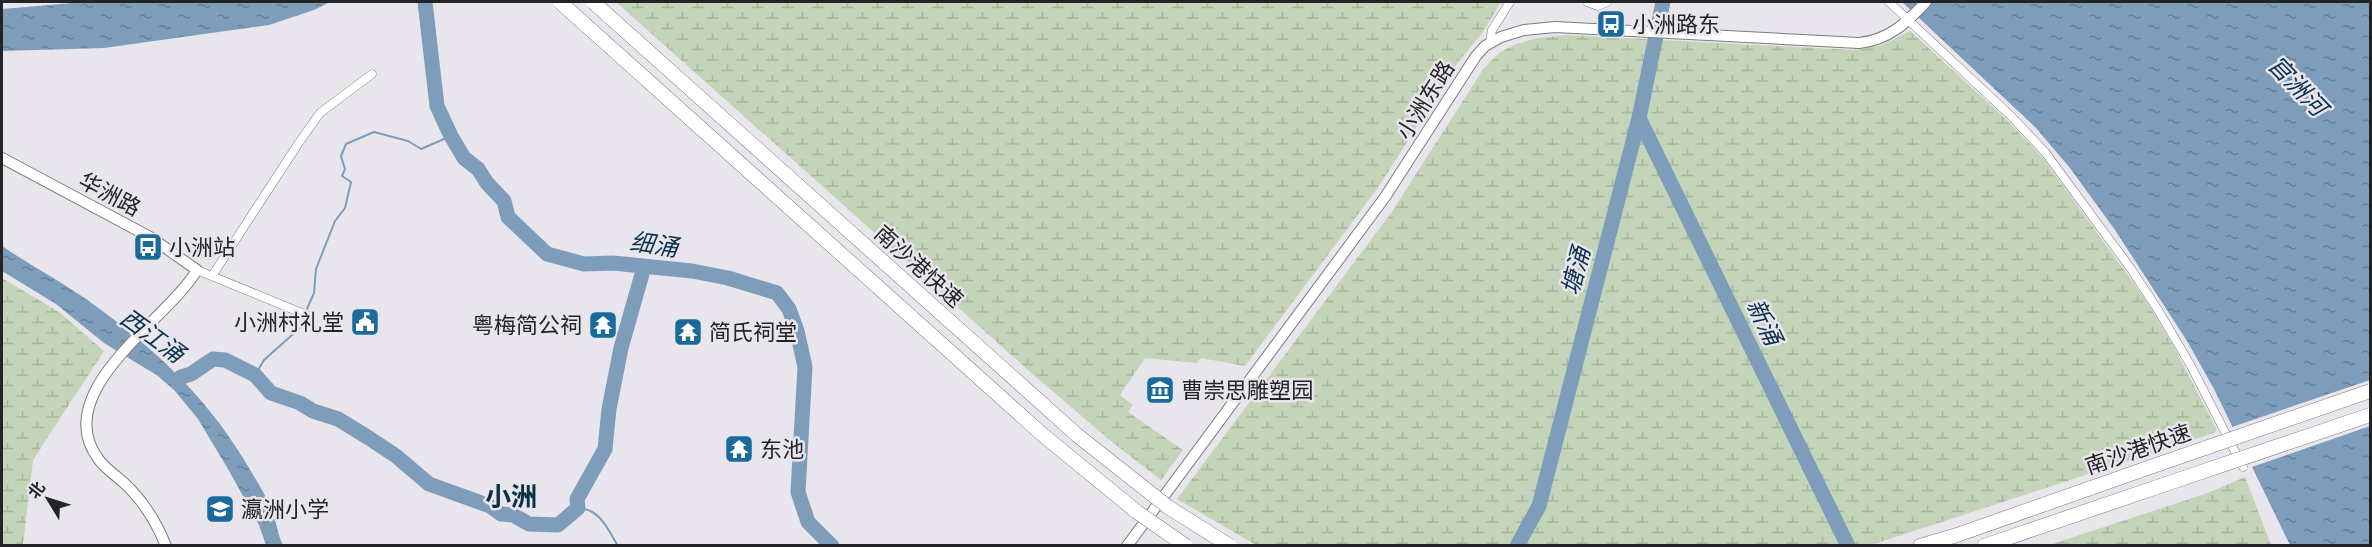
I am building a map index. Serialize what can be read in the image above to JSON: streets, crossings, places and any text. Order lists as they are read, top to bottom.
{
  "streets": {
    "highway": ["南沙港快速"],
    "main road": ["小洲东路", "华洲路"]
  },
  "districts": ["小洲"],
  "water": [
    "官洲河",
    "细涌",
    "塘涌",
    "新涌",
    "西江涌"
  ],
  "places": {
    "bus stop": ["小洲路东", "小洲站"],
    "public building": ["小洲村礼堂"],
    "temple": ["粤梅简公祠", "简氏祠堂", "东池"],
    "museum": ["曹崇思雕塑园"],
    "school or university": ["瀛洲小学"]
  },
  "north": "top left"
}
